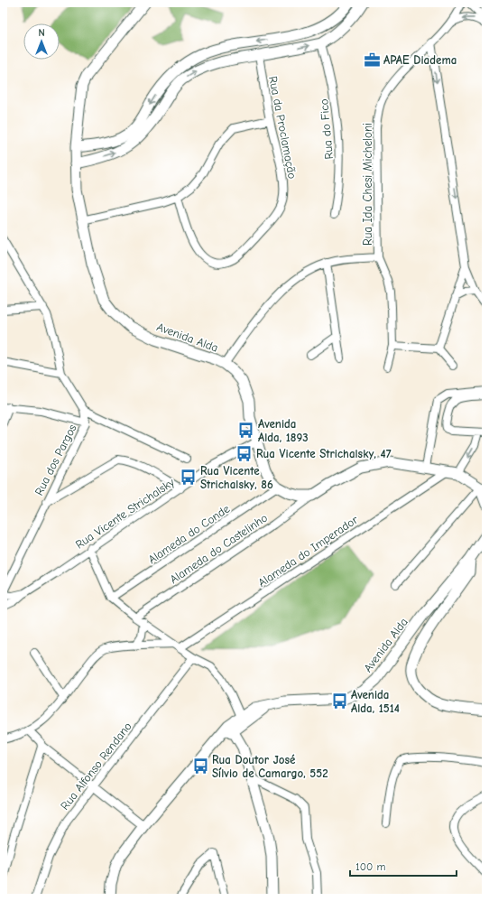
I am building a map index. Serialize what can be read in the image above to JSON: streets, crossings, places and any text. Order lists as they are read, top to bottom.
{
  "streets": {
    "street": [
      "Rua da Proclamação",
      "Rua do Fico",
      "Rua Ida Chesi Micheloni",
      "Avenida Alda",
      "Rua dos Pargos",
      "Rua Vicente Strichalsky",
      "Alameda do Conde",
      "Alameda do Castelinho",
      "Alameda do Imperador",
      "Rua Alfonso Rendano"
    ]
  },
  "crossings": [
    ["Avenida Alda", "Rua Vicente Strichalsky"],
    ["Avenida Alda", "Alameda do Conde"],
    ["Avenida Alda", "Alameda do Castelinho"],
    ["Rua dos Pargos", "Rua Vicente Strichalsky"]
  ],
  "places": {
    "office": ["APAE Diadema"],
    "bus stop": [
      "Avenida Alda, 1893",
      "Rua Vicente Strichalsky, 47",
      "Rua Vicente Strichalsky, 86",
      "Avenida Alda, 1514",
      "Rua Doutor José Sílvio de Camargo, 552"
    ]
  },
  "scale_bar": "100 m",
  "north": "top"
}
